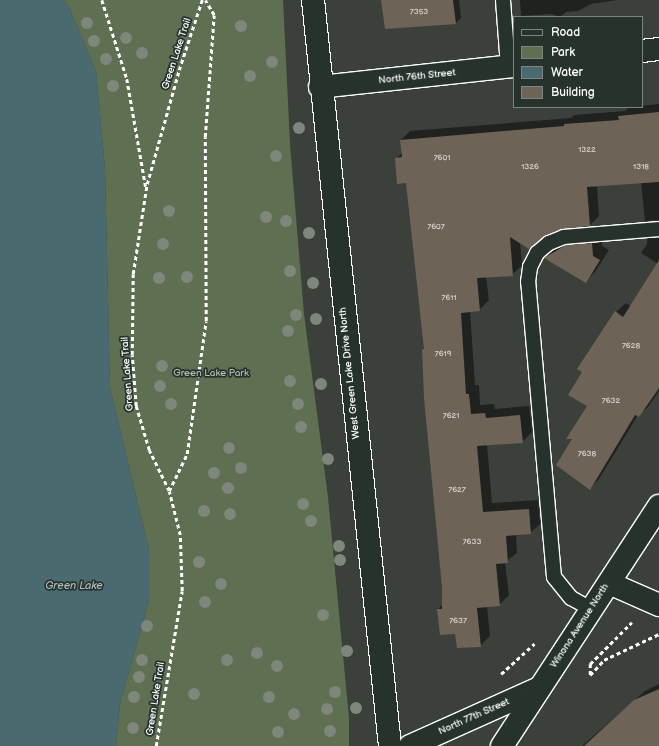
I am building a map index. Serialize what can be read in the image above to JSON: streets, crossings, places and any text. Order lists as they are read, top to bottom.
{
  "streets": {
    "street": [
      "North 76th Street",
      "West Green Lake Drive North",
      "Winona Avenue North",
      "North 77th Street"
    ],
    "path": ["Green Lake Trail"]
  },
  "crossings": [
    ["North 76th Street", "West Green Lake Drive North"],
    ["Winona Avenue North", "North 77th Street"]
  ],
  "water": ["Green Lake"],
  "parks": ["Green Lake Park"],
  "house_numbers": [
    "7353",
    "1322",
    "7601",
    "1326",
    "1318",
    "7607",
    "7611",
    "7628",
    "7619",
    "7632",
    "7621",
    "7638",
    "7627",
    "7633",
    "7637"
  ],
  "legend": [
    "Road",
    "Park",
    "Water",
    "Building"
  ]
}
